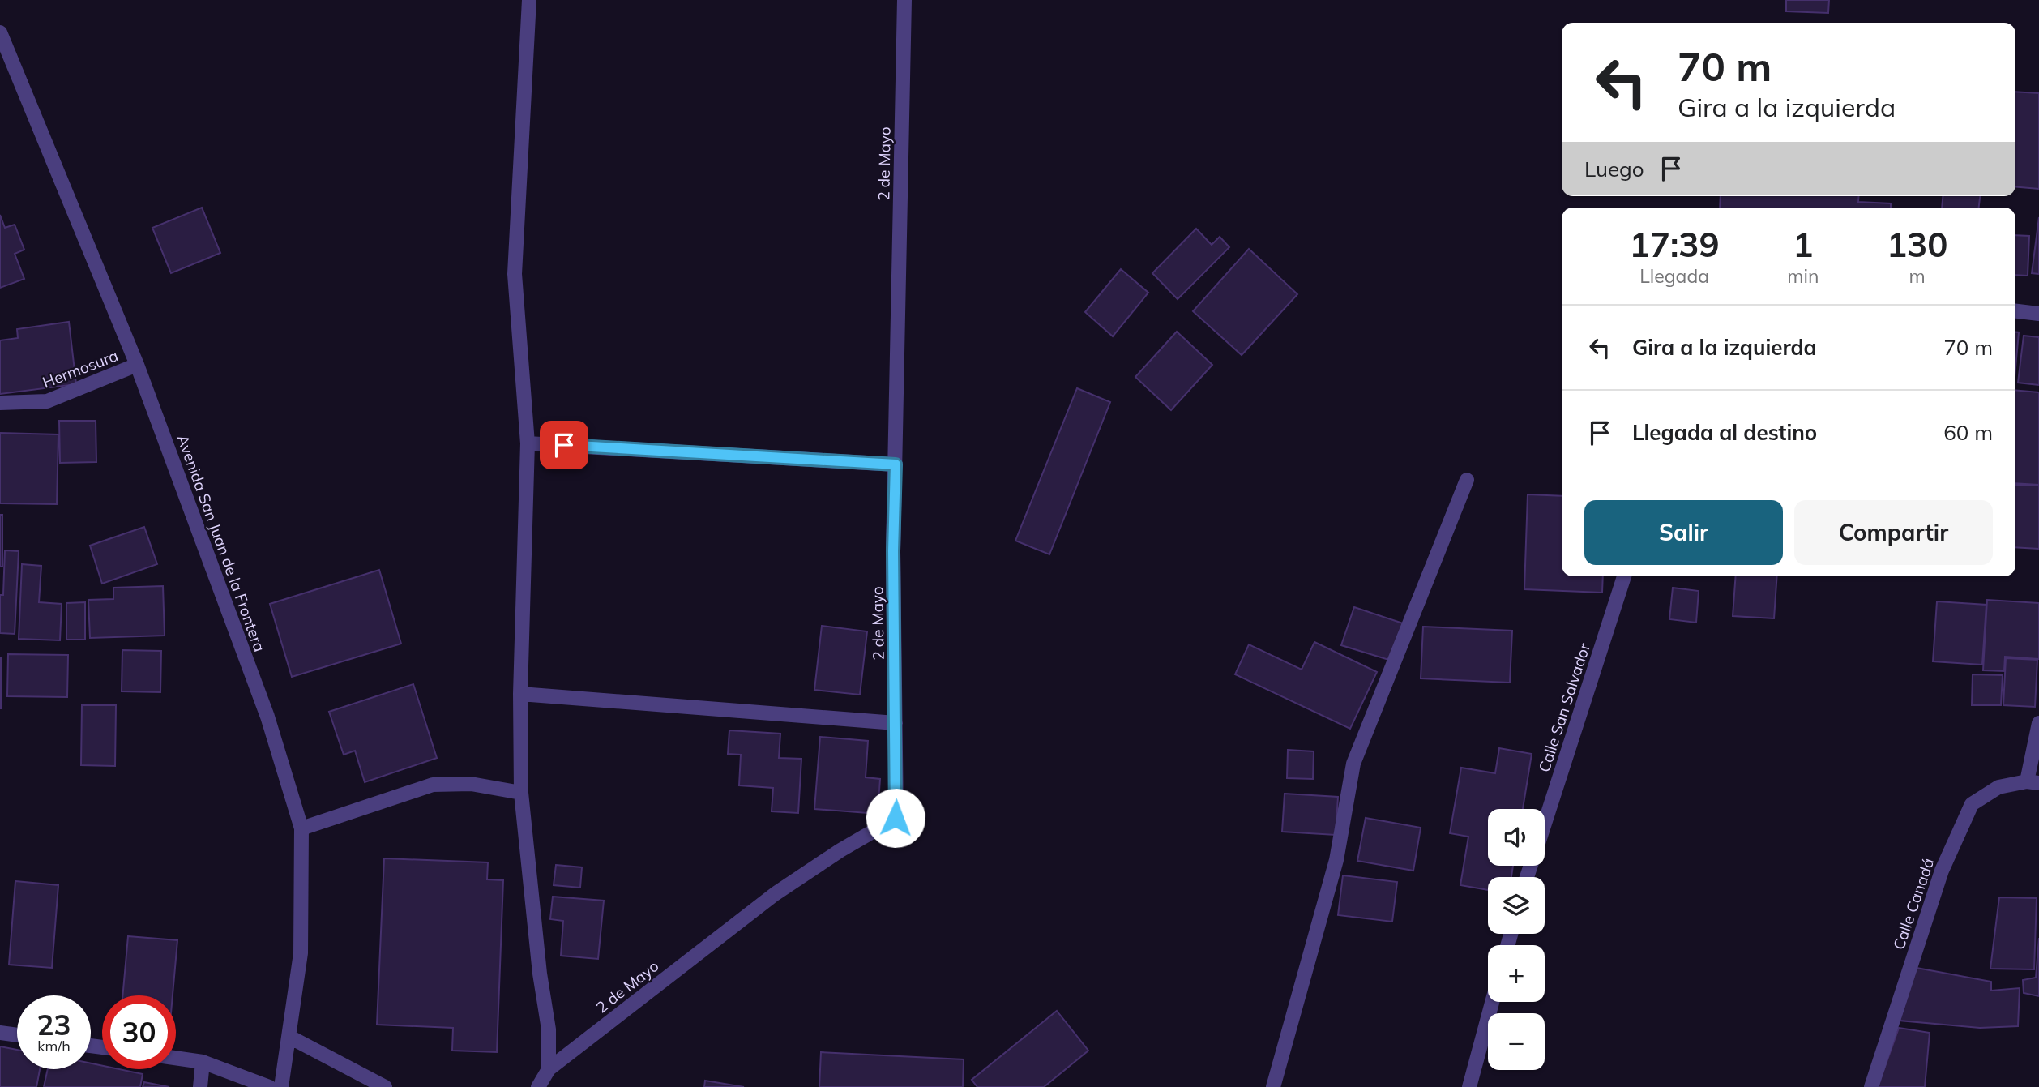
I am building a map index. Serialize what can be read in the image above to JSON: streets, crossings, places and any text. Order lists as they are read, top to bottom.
{
  "streets": {
    "street": [
      "2 de Mayo",
      "Hermosura",
      "Avenida San Juan de la Frontera",
      "Calle San Salvador",
      "Calle Canadá"
    ]
  },
  "crossings": [
    ["Hermosura", "Avenida San Juan de la Frontera"]
  ],
  "page": {
    "turn": ["70 m", "Gira a la izquierda"],
    "then": "Luego",
    "eta": [
      "17:39",
      "Llegada",
      "1",
      "min",
      "130",
      "m"
    ],
    "list": [
      {
        "name": "Gira a la izquierda",
        "value": "70 m"
      },
      {
        "name": "Llegada al destino",
        "value": "60 m"
      }
    ],
    "buttons": ["Salir", "Compartir"],
    "map_buttons": ["+", "−"],
    "speed": "23 km/h",
    "limit": "30"
  }
}
